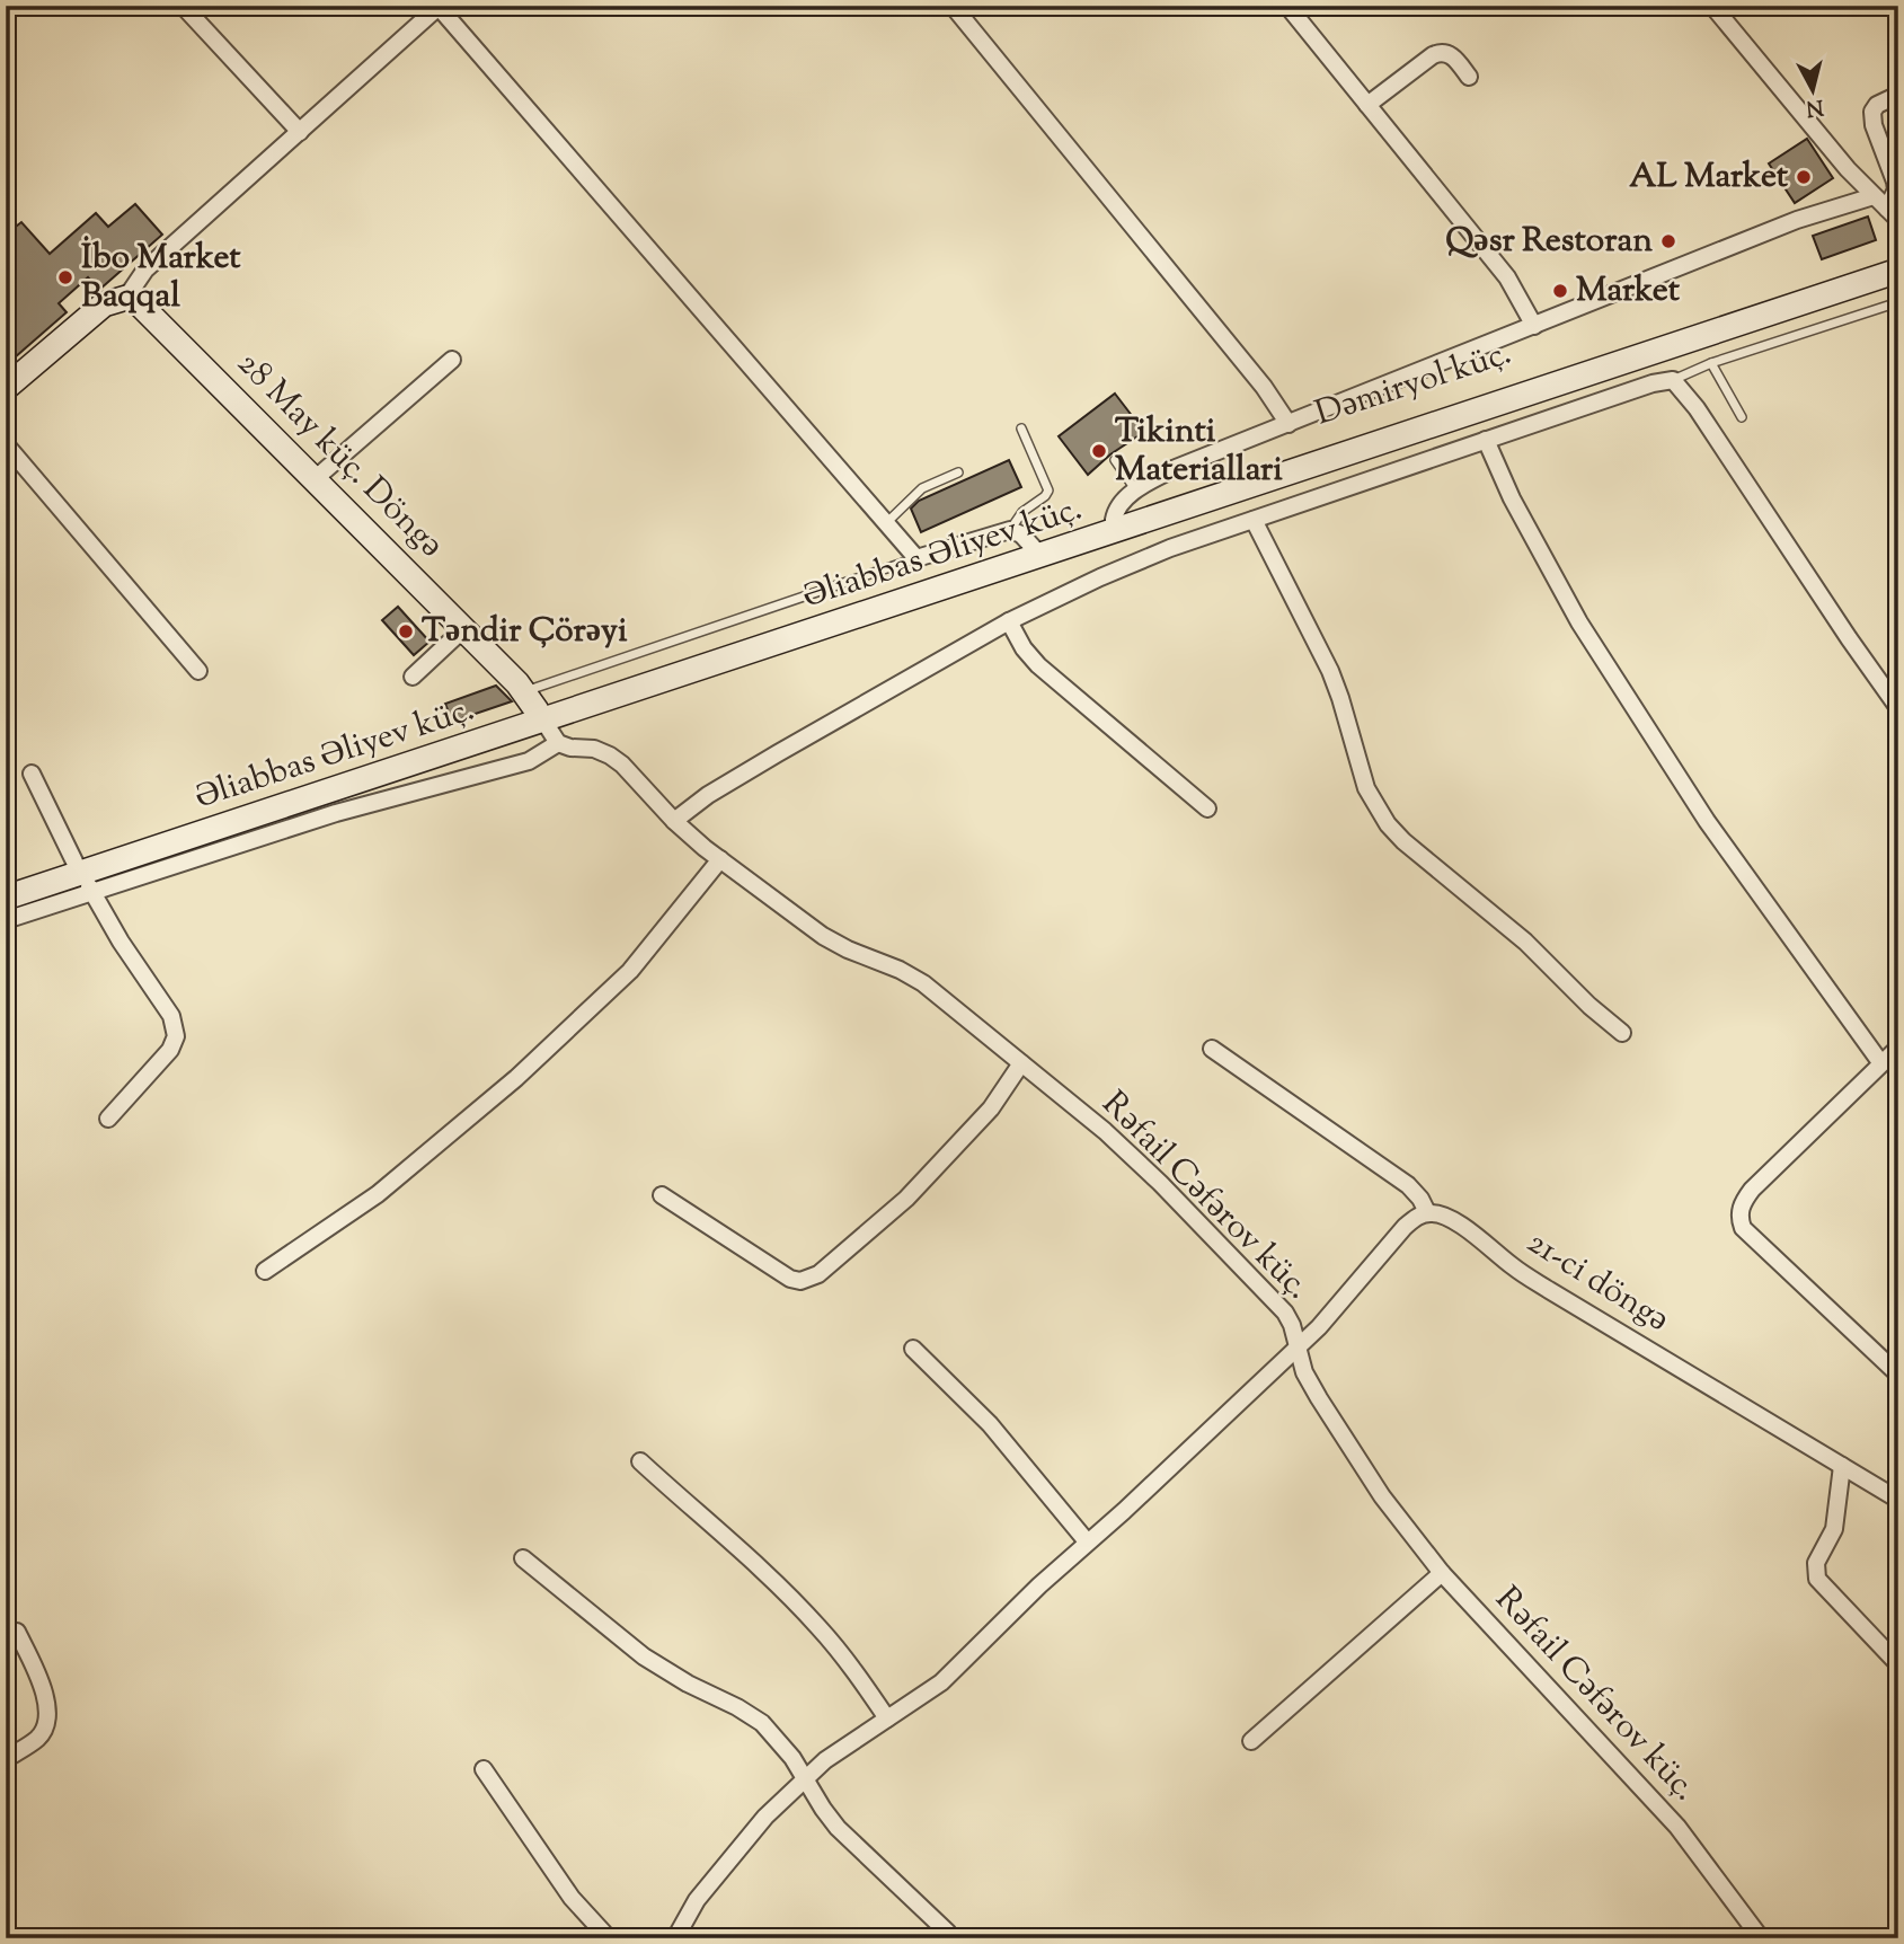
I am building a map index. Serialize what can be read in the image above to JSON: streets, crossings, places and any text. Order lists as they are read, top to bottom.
{
  "streets": {
    "main road": ["Dəmiryol küç.", "28 May küç. Döngə", "Əliabbas Əliyev küç."],
    "street": ["Rəfail Cəfərov küç.", "21-ci döngə"]
  },
  "crossings": [
    ["Dəmiryol küç.", "28 May küç. Döngə"],
    ["Dəmiryol küç.", "Əliabbas Əliyev küç."],
    ["28 May küç. Döngə", "Əliabbas Əliyev küç."]
  ],
  "places": [
    "AL Market",
    "Qəsr Restoran",
    "İbo Market Baqqal",
    "Market",
    "Tikinti Materiallari",
    "Təndir Çörəyi"
  ],
  "north": "bottom"
}
